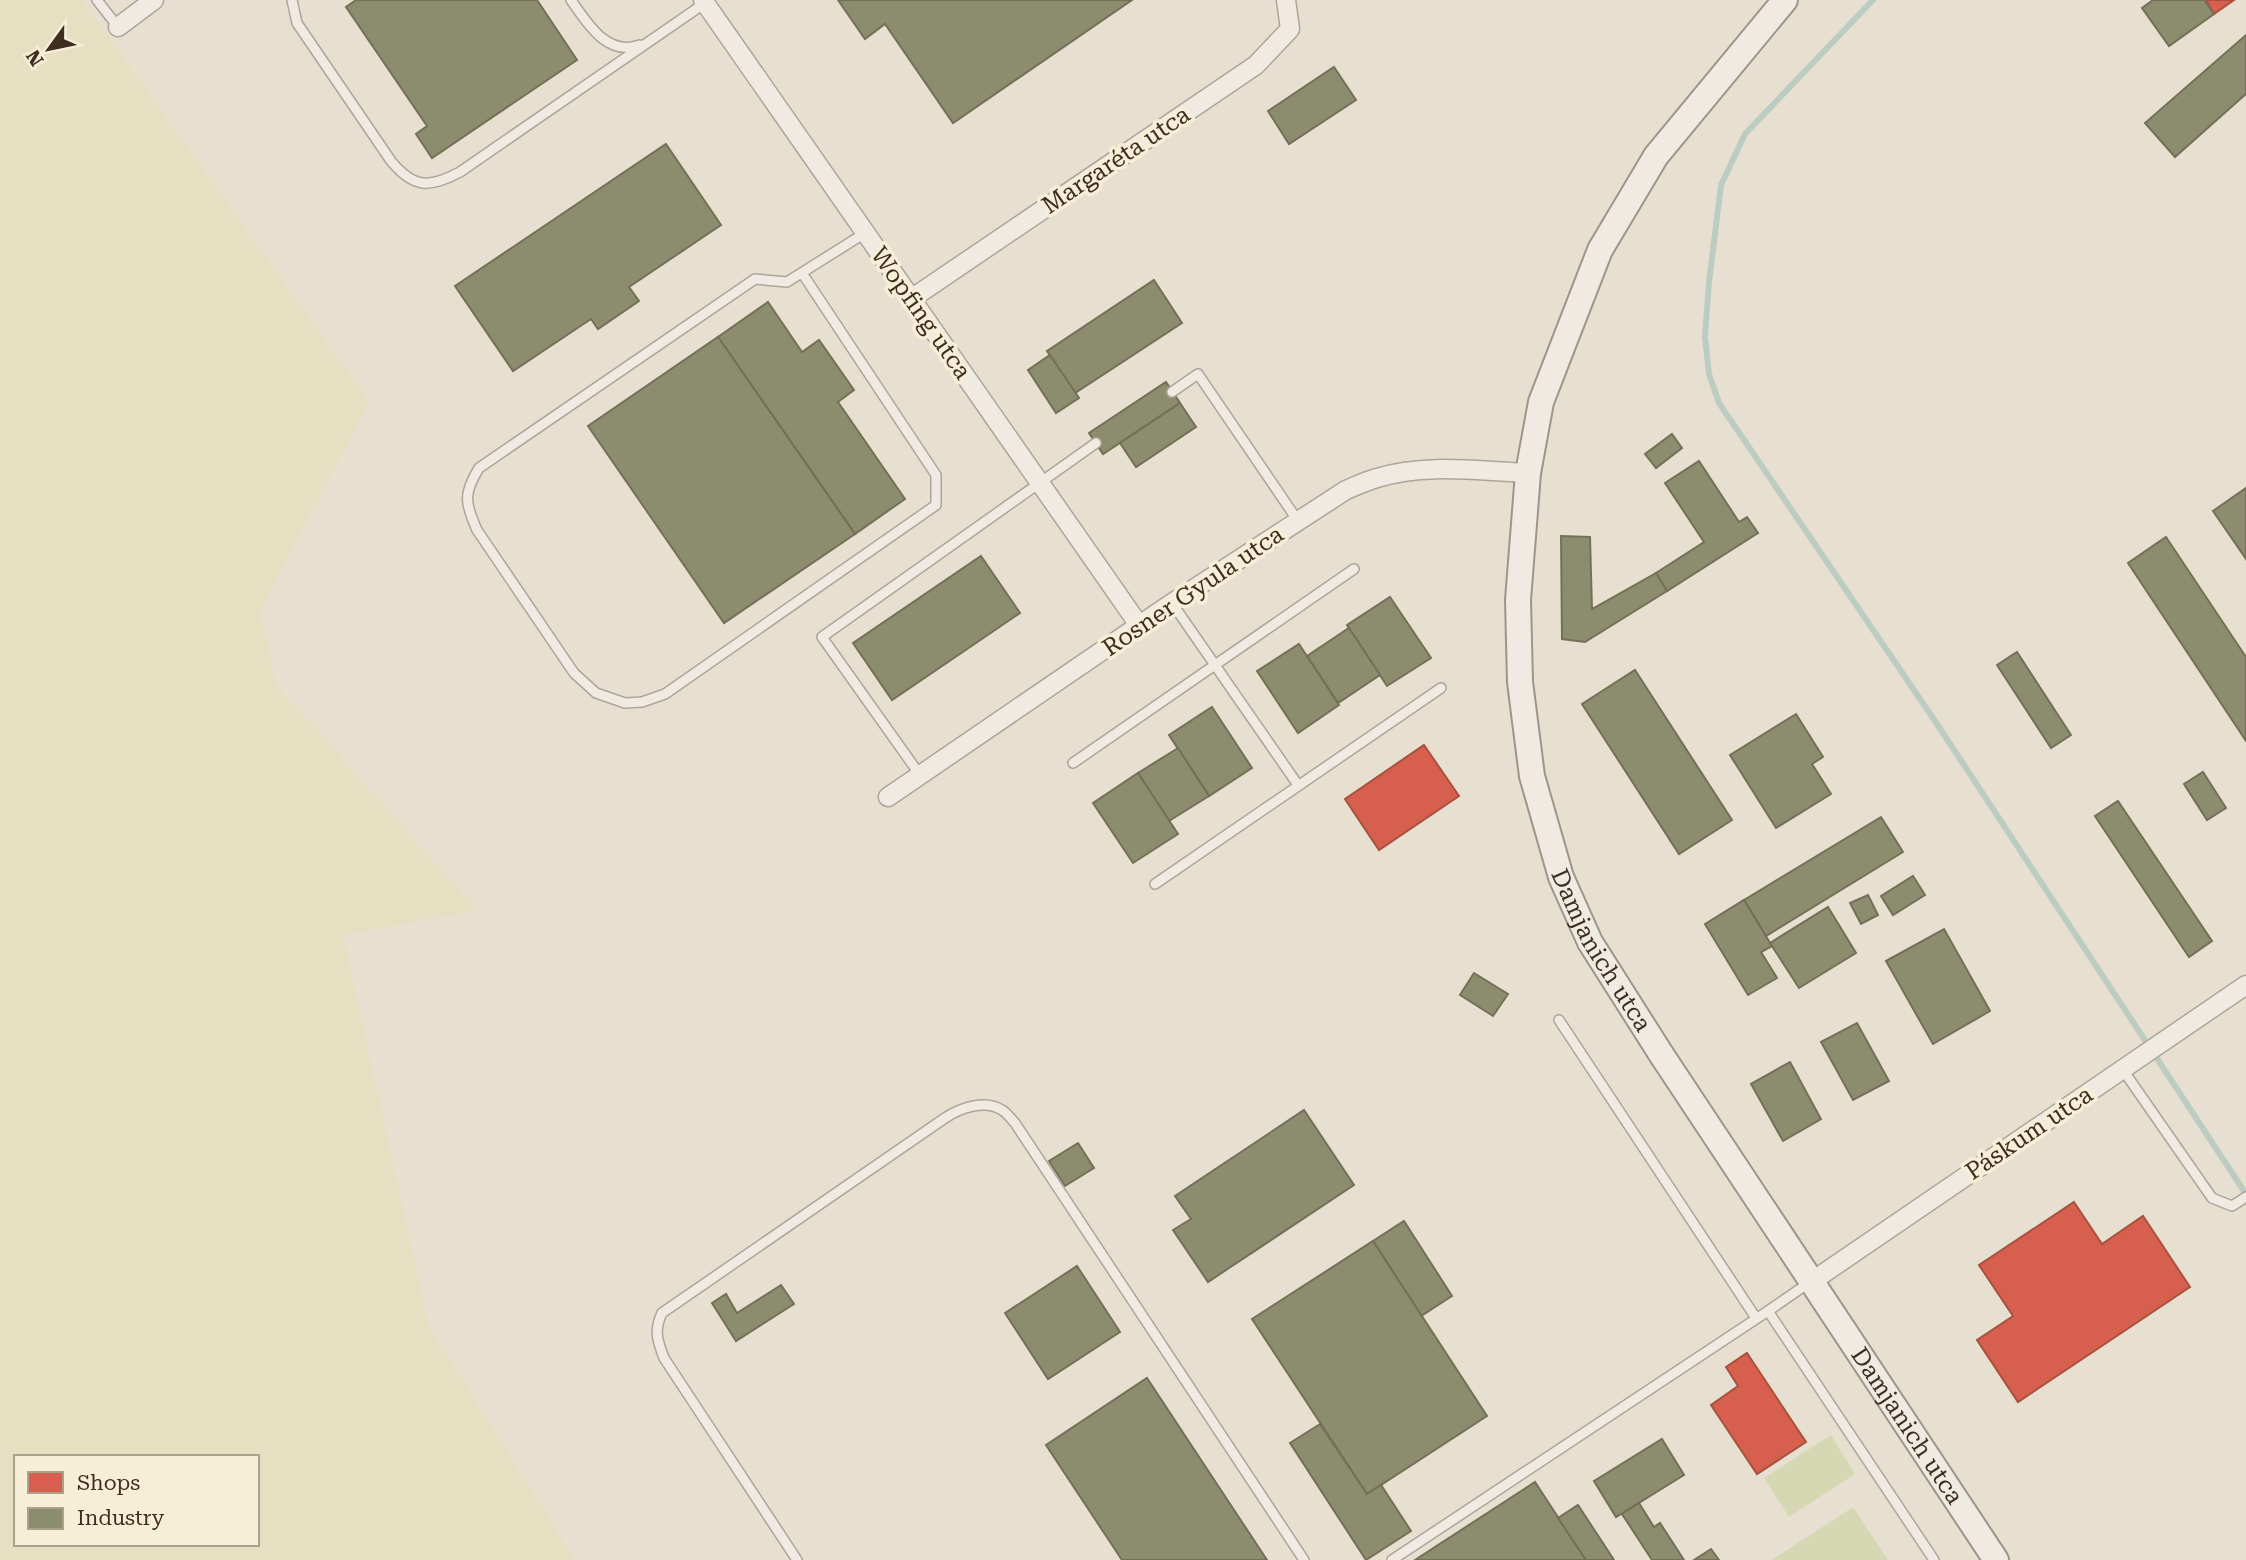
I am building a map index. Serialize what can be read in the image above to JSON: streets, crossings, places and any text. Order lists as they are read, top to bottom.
{
  "streets": {
    "main road": ["Damjanich utca"],
    "street": [
      "Margaréta utca",
      "Wopfing utca",
      "Rosner Gyula utca",
      "Páskum utca"
    ]
  },
  "crossings": [
    ["Margaréta utca", "Wopfing utca"],
    ["Wopfing utca", "Rosner Gyula utca"],
    ["Rosner Gyula utca", "Damjanich utca"],
    ["Damjanich utca", "Páskum utca"]
  ],
  "legend": ["Shops", "Industry"],
  "north": "bottom left"
}
